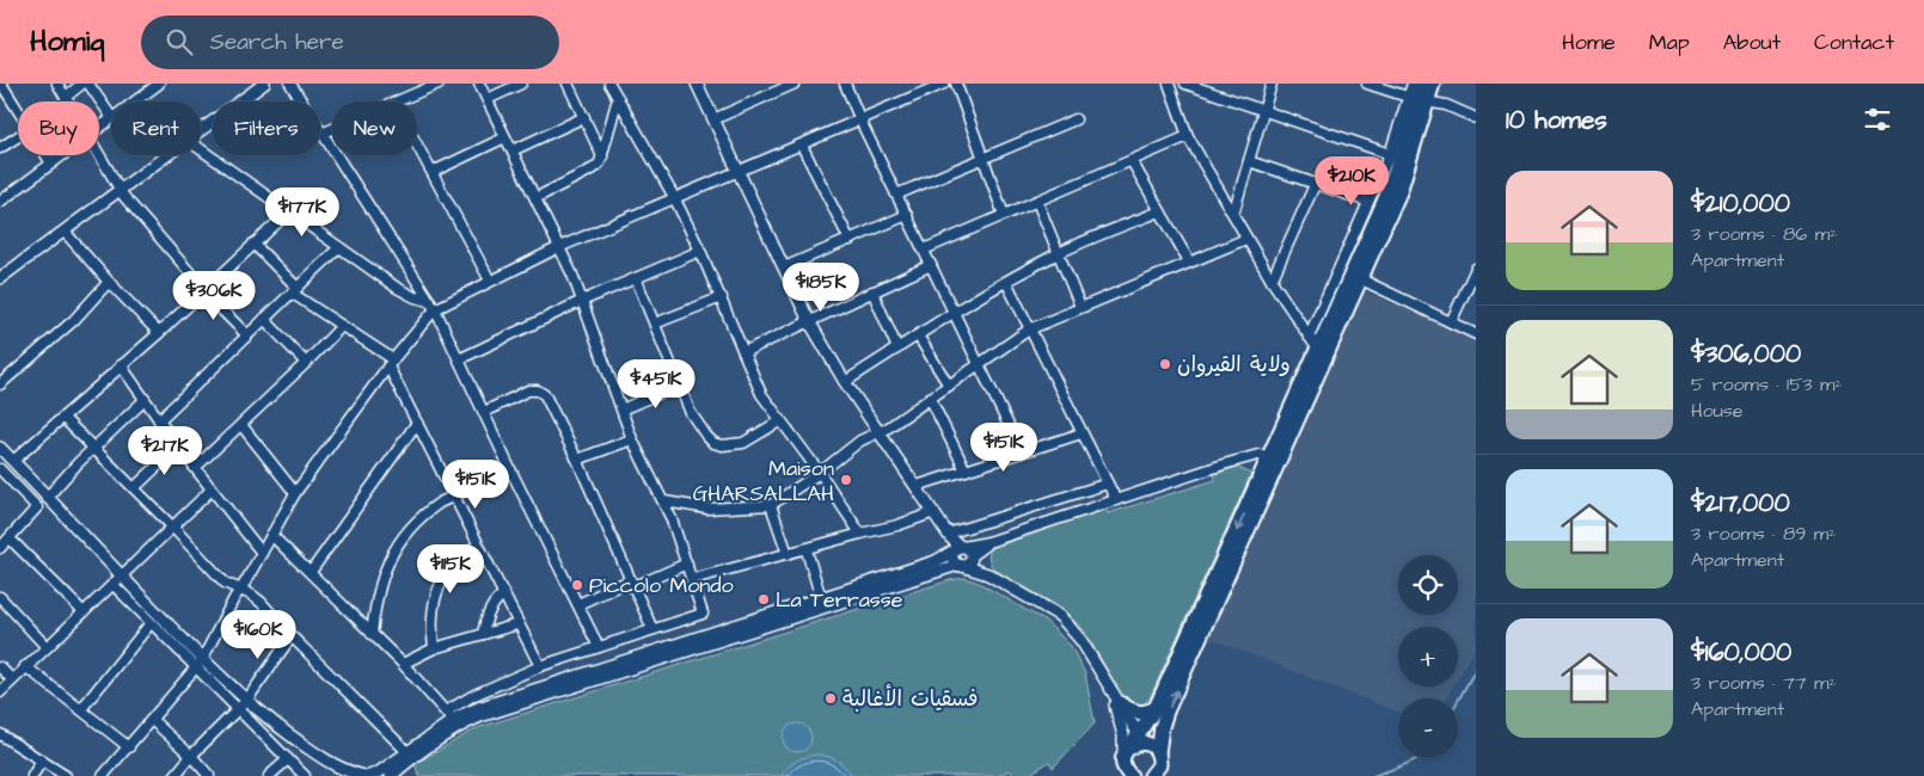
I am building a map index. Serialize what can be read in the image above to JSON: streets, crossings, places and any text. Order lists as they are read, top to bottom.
{
  "places": [
    "ولاية القيروان",
    "Maison GHARSALLAH",
    "Piccolo Mondo",
    "La Terrasse",
    "فسقيات الأغالبة"
  ],
  "page": {
    "header": "Homiq",
    "search": "Search here",
    "nav": [
      "Home",
      "Map",
      "About",
      "Contact"
    ],
    "heading": "10 homes",
    "chip": [
      "Buy",
      "Rent",
      "Filters",
      "New"
    ],
    "list": [
      {
        "name": "$210,000",
        "note": "3 rooms · 86 m² · Apartment"
      },
      {
        "name": "$306,000",
        "note": "5 rooms · 153 m² · House"
      },
      {
        "name": "$217,000",
        "note": "3 rooms · 89 m² · Apartment"
      },
      {
        "name": "$160,000",
        "note": "3 rooms · 77 m² · Apartment"
      }
    ],
    "price": [
      "$210K",
      "$177K",
      "$185K",
      "$306K",
      "$451K",
      "$151K",
      "$217K",
      "$151K",
      "$115K",
      "$160K"
    ],
    "map_buttons": ["+", "−"]
  }
}
